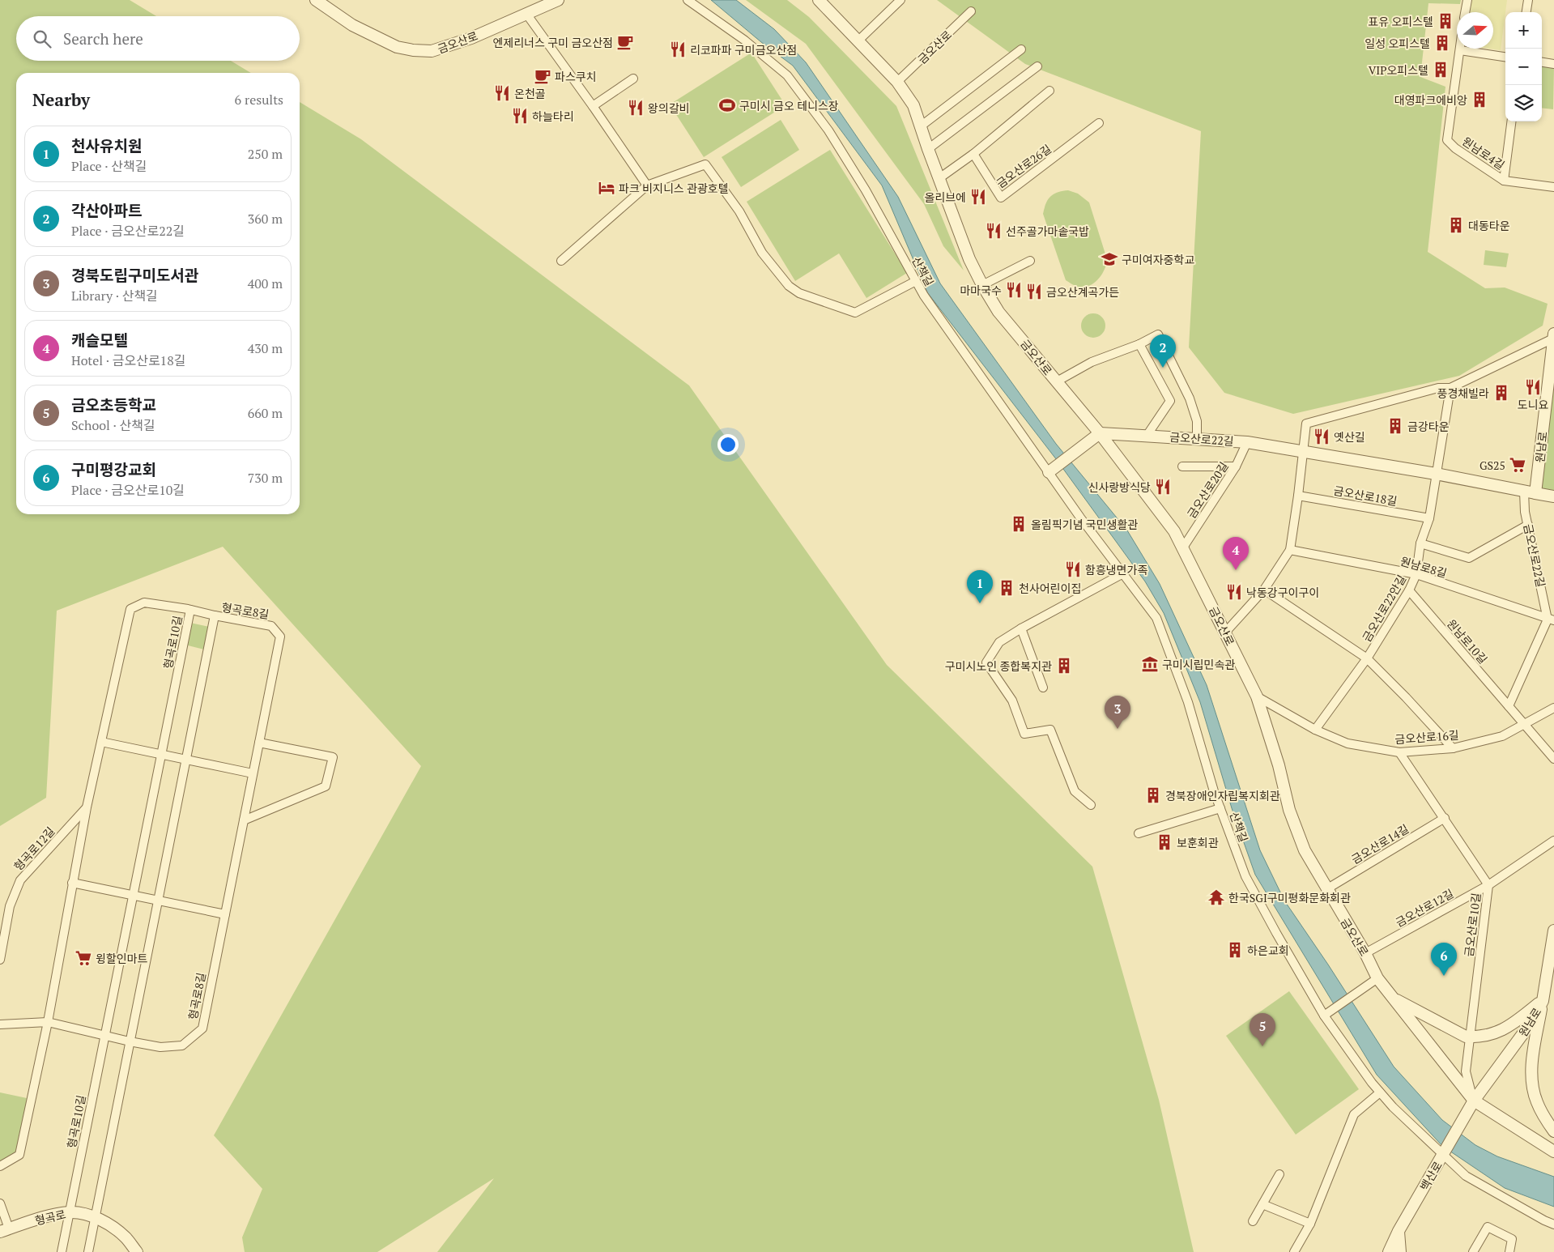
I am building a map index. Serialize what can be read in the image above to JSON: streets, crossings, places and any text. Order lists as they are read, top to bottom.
{
  "streets": {
    "street": [
      "금오산로",
      "원남로4길",
      "금오산로26길",
      "산책길",
      "금오산로22길",
      "원남로",
      "금오산로20길",
      "금오산로18길",
      "원남로8길",
      "금오산로22안길",
      "형곡로8길",
      "원남로10길",
      "형곡로10길",
      "금오산로16길",
      "금오산로14길",
      "형곡로12길",
      "금오산로12길",
      "금오산로10길",
      "백산로",
      "형곡로"
    ]
  },
  "crossings": [
    ["금오산로", "금오산로22길"],
    ["금오산로", "원남로"],
    ["금오산로", "금오산로20길"],
    ["금오산로", "금오산로16길"],
    ["금오산로", "금오산로14길"],
    ["금오산로", "금오산로12길"],
    ["금오산로", "금오산로10길"],
    ["금오산로", "백산로"],
    ["산책길", "백산로"],
    ["금오산로22길", "원남로"],
    ["금오산로22길", "금오산로20길"],
    ["금오산로22길", "원남로8길"],
    ["금오산로22길", "금오산로22안길"],
    ["원남로", "금오산로10길"],
    ["원남로", "백산로"],
    ["금오산로18길", "금오산로22안길"],
    ["원남로8길", "금오산로22안길"],
    ["금오산로22안길", "원남로10길"],
    ["금오산로22안길", "금오산로16길"],
    ["형곡로8길", "형곡로"],
    ["형곡로10길", "형곡로12길"],
    ["형곡로10길", "형곡로"],
    ["금오산로16길", "금오산로10길"],
    ["금오산로14길", "금오산로10길"],
    ["금오산로12길", "금오산로10길"],
    ["금오산로10길", "백산로"]
  ],
  "places": {
    "building": [
      "표유 오피스텔",
      "일성 오피스텔",
      "VIP오피스텔",
      "대영파크에비앙",
      "대동타운",
      "풍경채빌라",
      "금강타운",
      "올림픽기념 국민생활관",
      "천사어린이집",
      "구미시노인 종합복지관",
      "경북장애인자립복지회관",
      "보훈회관",
      "하은교회"
    ],
    "cafe": ["엔제리너스 구미 금오산점", "파스쿠치"],
    "restaurant": [
      "리코파파 구미금오산점",
      "온천골",
      "왕의갈비",
      "하늘타리",
      "올리브에",
      "선주골가마솥국밥",
      "마마국수",
      "금오산계곡가든",
      "도니요",
      "옛산길",
      "신사랑방식당",
      "함흥냉면가족",
      "낙동강구이구이"
    ],
    "sports": ["구미시 금오 테니스장"],
    "hotel": ["파크 비지니스 관광호텔"],
    "school or university": ["구미여자중학교"],
    "supermarket": ["GS25", "윙할인마트"],
    "museum": ["구미시립민속관"],
    "temple": ["한국SGI구미평화문화회관"]
  },
  "north": "right",
  "page": {
    "map_buttons": ["+", "−"],
    "search": "Search here",
    "heading": ["Nearby", "6 results"],
    "list": [
      {
        "mark": "1",
        "name": "천사유치원",
        "note": "Place · 산책길",
        "value": "250 m"
      },
      {
        "mark": "2",
        "name": "각산아파트",
        "note": "Place · 금오산로22길",
        "value": "360 m"
      },
      {
        "mark": "3",
        "name": "경북도립구미도서관",
        "note": "Library · 산책길",
        "value": "400 m"
      },
      {
        "mark": "4",
        "name": "캐슬모텔",
        "note": "Hotel · 금오산로18길",
        "value": "430 m"
      },
      {
        "mark": "5",
        "name": "금오초등학교",
        "note": "School · 산책길",
        "value": "660 m"
      },
      {
        "mark": "6",
        "name": "구미평강교회",
        "note": "Place · 금오산로10길",
        "value": "730 m"
      }
    ],
    "pins": [
      "2",
      "4",
      "1",
      "3",
      "6",
      "5"
    ]
  }
}
